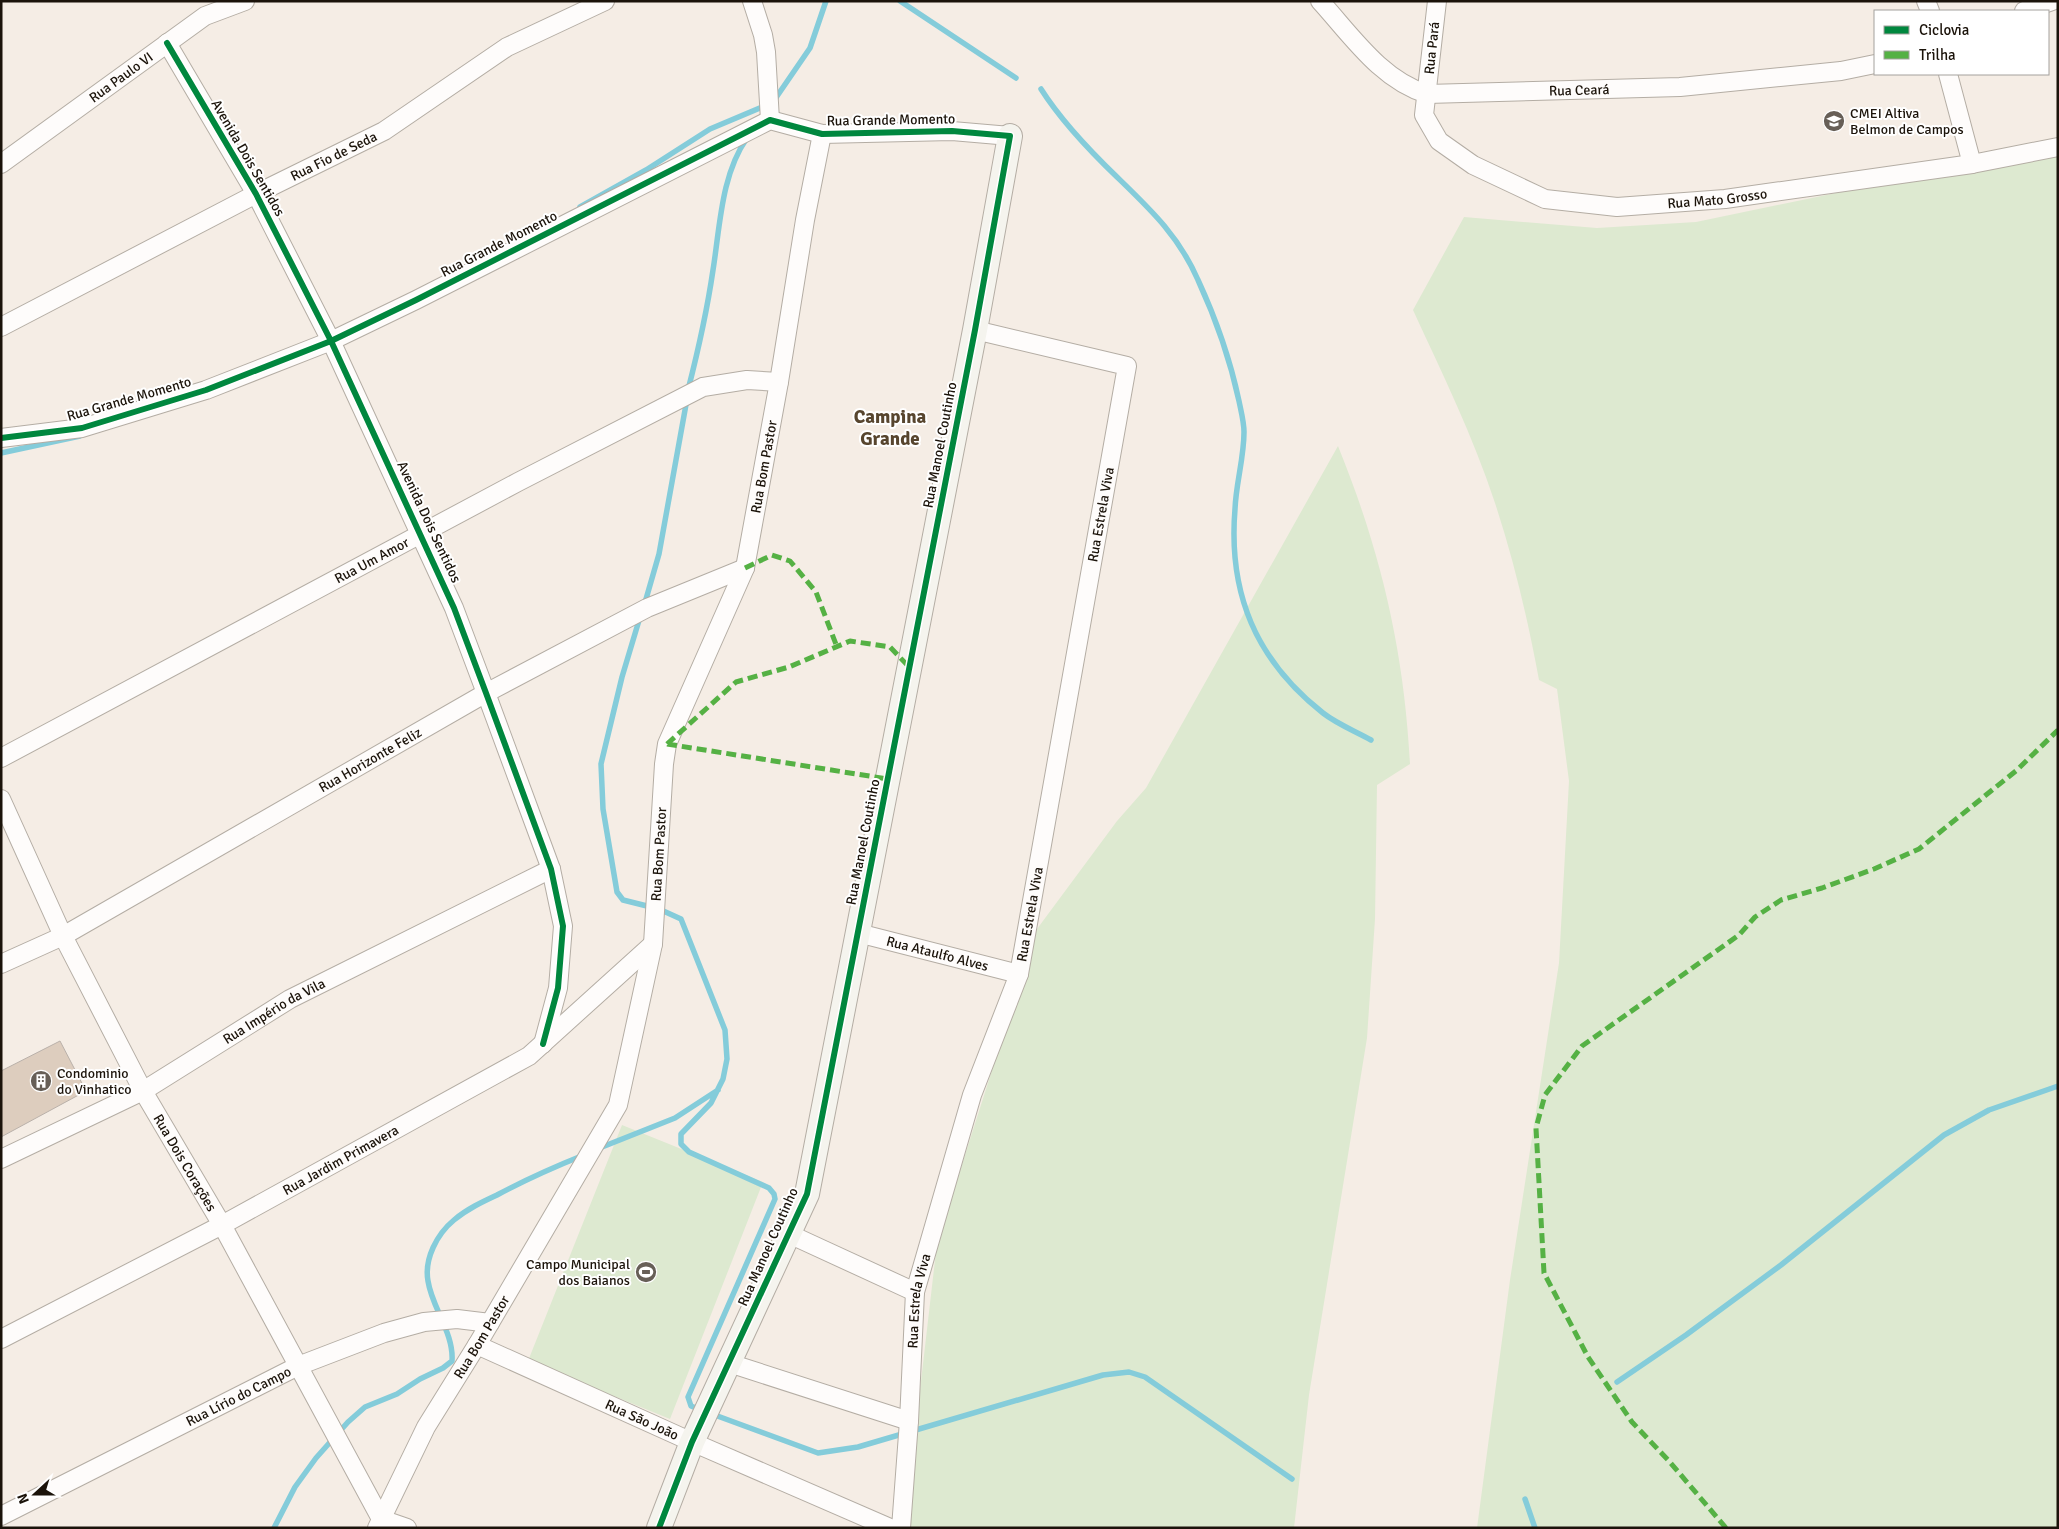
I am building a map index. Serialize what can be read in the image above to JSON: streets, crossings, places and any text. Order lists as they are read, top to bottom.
{
  "streets": {
    "street": [
      "Rua Pará",
      "Rua Paulo VI",
      "Rua Ceará",
      "Rua Grande Momento",
      "Rua Fio de Seda",
      "Avenida Dois Sentidos",
      "Rua Mato Grosso",
      "Rua Manoel Coutinho",
      "Rua Bom Pastor",
      "Rua Estrela Viva",
      "Rua Um Amor",
      "Rua Horizonte Feliz",
      "Rua Ataulfo Alves",
      "Rua Império da Vila",
      "Rua Jardim Primavera",
      "Rua Dois Corações",
      "Rua Lírio do Campo",
      "Rua São João"
    ]
  },
  "crossings": [
    ["Rua Pará", "Rua Ceará"],
    ["Rua Pará", "Rua Mato Grosso"],
    ["Rua Paulo VI", "Avenida Dois Sentidos"],
    ["Rua Ceará", "Rua Mato Grosso"],
    ["Rua Grande Momento", "Avenida Dois Sentidos"],
    ["Rua Grande Momento", "Rua Manoel Coutinho"],
    ["Rua Grande Momento", "Rua Bom Pastor"],
    ["Rua Fio de Seda", "Avenida Dois Sentidos"],
    ["Avenida Dois Sentidos", "Rua Um Amor"],
    ["Avenida Dois Sentidos", "Rua Horizonte Feliz"],
    ["Avenida Dois Sentidos", "Rua Império da Vila"],
    ["Avenida Dois Sentidos", "Rua Jardim Primavera"],
    ["Rua Manoel Coutinho", "Rua Estrela Viva"],
    ["Rua Manoel Coutinho", "Rua Ataulfo Alves"],
    ["Rua Manoel Coutinho", "Rua São João"],
    ["Rua Bom Pastor", "Rua Um Amor"],
    ["Rua Bom Pastor", "Rua Horizonte Feliz"],
    ["Rua Bom Pastor", "Rua Jardim Primavera"],
    ["Rua Bom Pastor", "Rua Dois Corações"],
    ["Rua Bom Pastor", "Rua Lírio do Campo"],
    ["Rua Bom Pastor", "Rua São João"],
    ["Rua Estrela Viva", "Rua Ataulfo Alves"],
    ["Rua Horizonte Feliz", "Rua Dois Corações"],
    ["Rua Império da Vila", "Rua Dois Corações"],
    ["Rua Jardim Primavera", "Rua Dois Corações"],
    ["Rua Dois Corações", "Rua Lírio do Campo"]
  ],
  "districts": ["Campina Grande"],
  "places": {
    "school or university": ["CMEI Altiva Belmon de Campos"],
    "building": ["Condominio do Vinhatico"],
    "sports": ["Campo Municipal dos Baianos"]
  },
  "legend": ["Ciclovia", "Trilha"],
  "north": "left"
}
